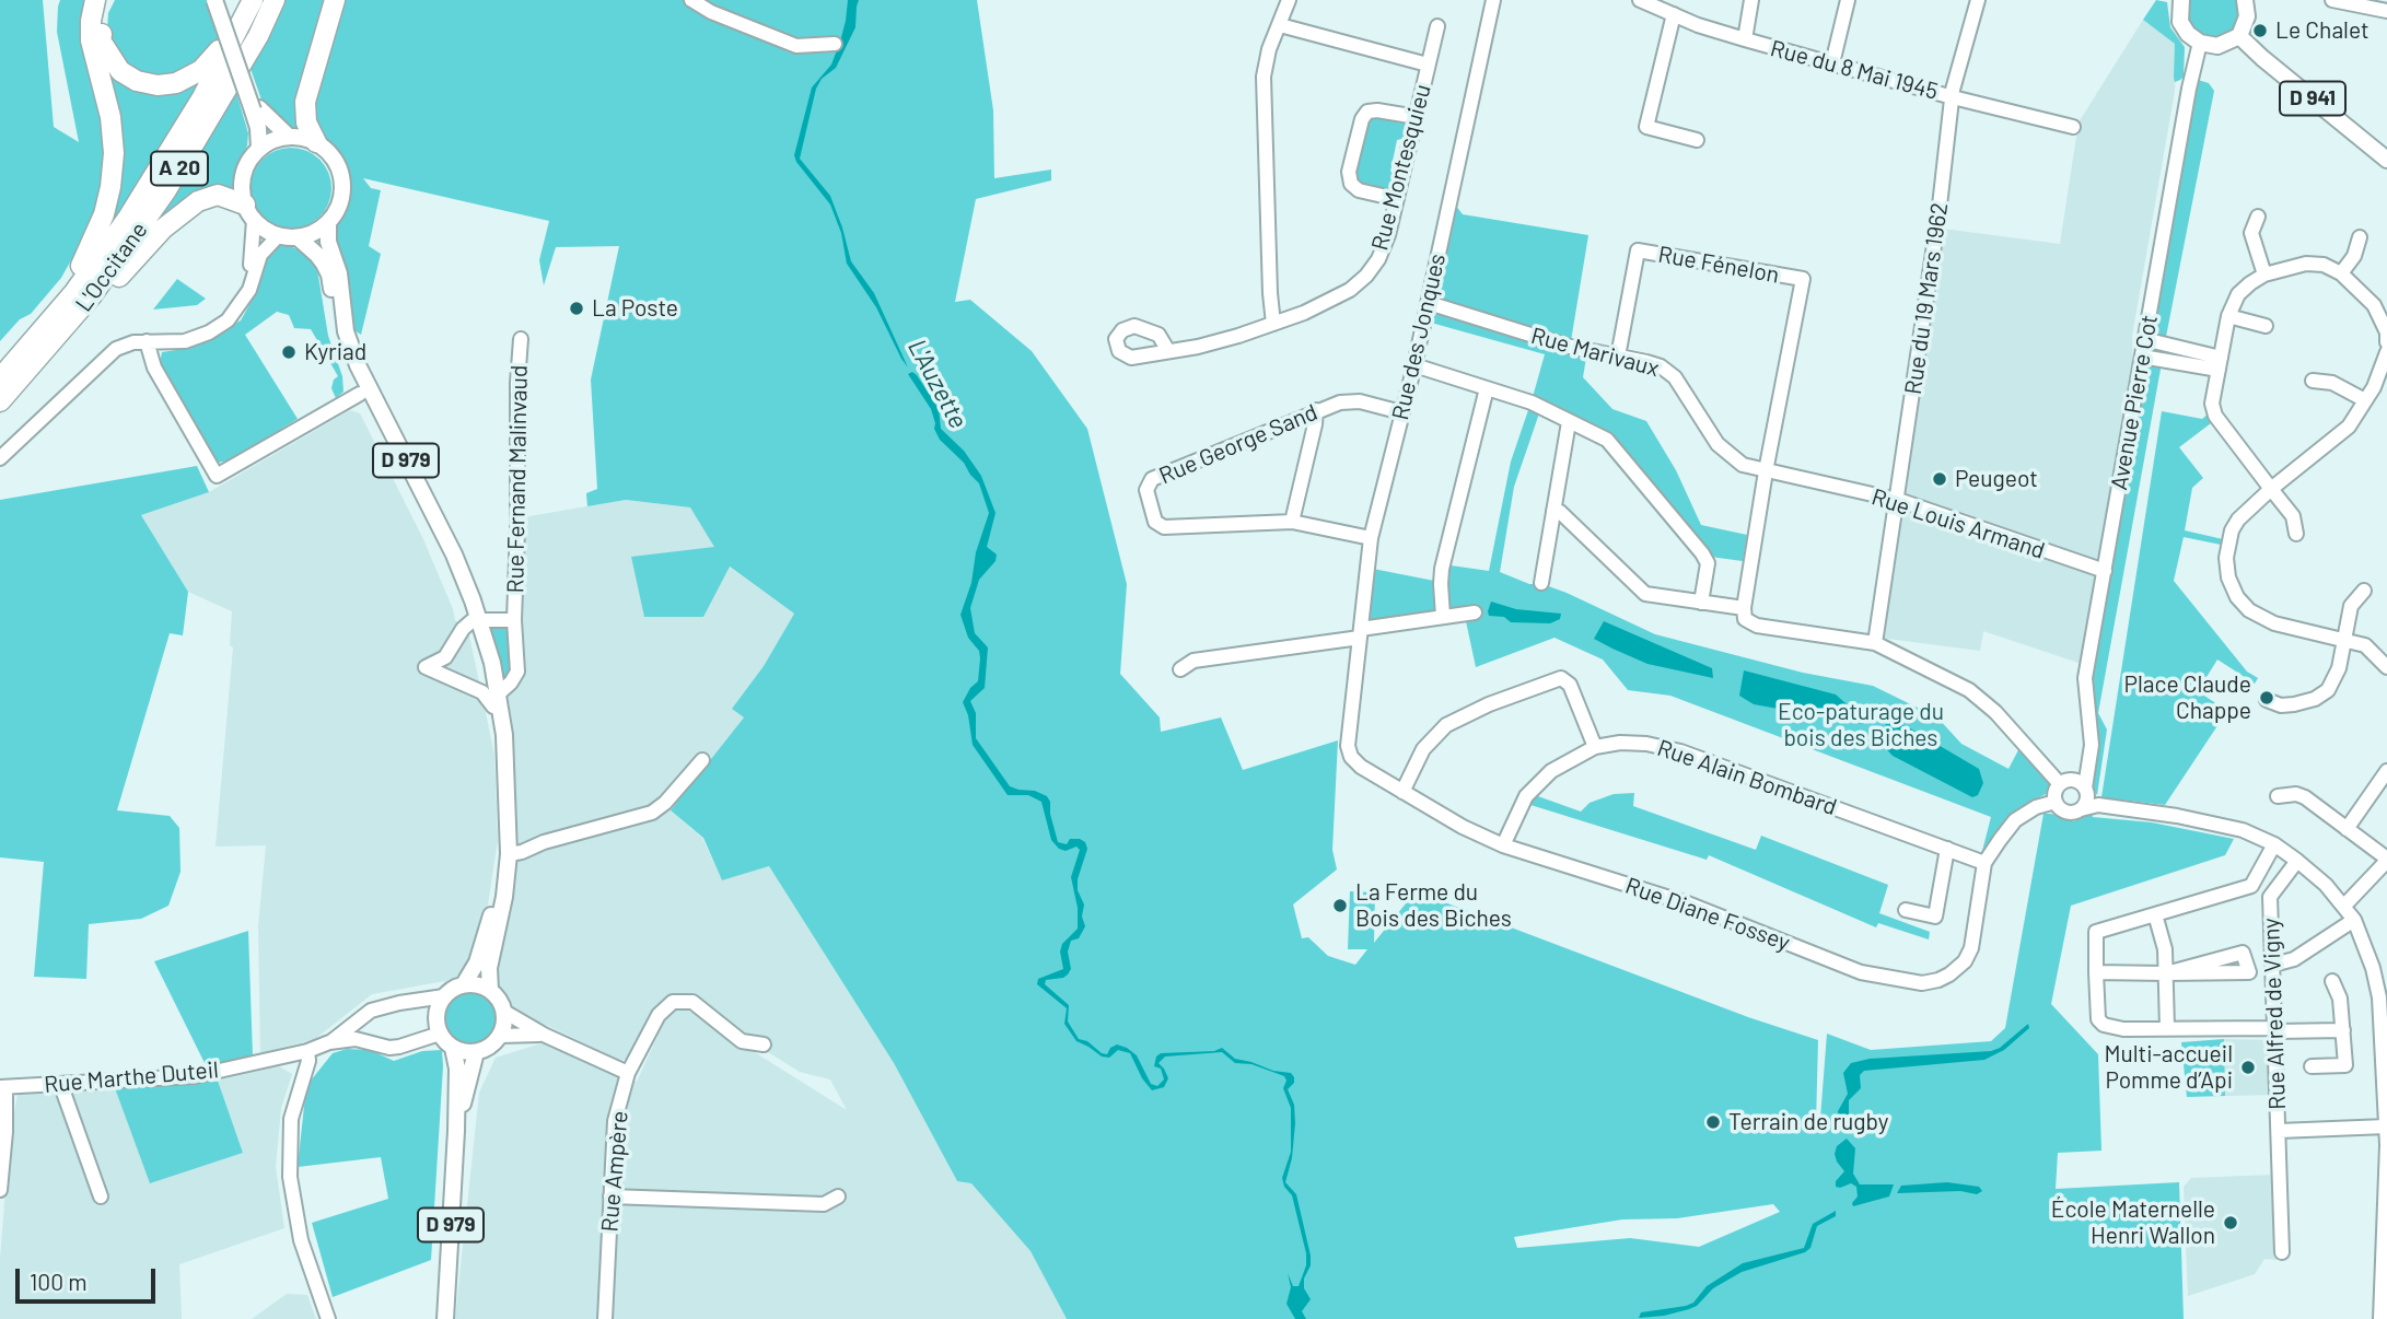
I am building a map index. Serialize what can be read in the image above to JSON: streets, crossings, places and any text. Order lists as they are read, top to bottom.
{
  "streets": {
    "highway": ["A 20", "L'Occitane"],
    "main road": ["D 941", "D 979"],
    "street": [
      "Rue du 8 Mai 1945",
      "Rue Montesquieu",
      "Rue Fénelon",
      "Rue du 19 Mars 1962",
      "Rue des Jonques",
      "Rue Marivaux",
      "Avenue Pierre Cot",
      "Rue George Sand",
      "Rue Fernand Malinvaud",
      "Rue Louis Armand",
      "Rue Alain Bombard",
      "Rue Diane Fossey",
      "Rue Alfred de Vigny",
      "Rue Marthe Duteil",
      "Rue Ampère"
    ]
  },
  "crossings": [
    ["Rue du 8 Mai 1945", "Rue du 19 Mars 1962"],
    ["Rue Fénelon", "Rue Marivaux"],
    ["Rue Fénelon", "Rue Louis Armand"],
    ["Rue du 19 Mars 1962", "Rue Louis Armand"],
    ["Rue des Jonques", "Rue Marivaux"],
    ["Rue des Jonques", "Rue George Sand"],
    ["Rue des Jonques", "Rue Diane Fossey"],
    ["Rue Marivaux", "Rue Louis Armand"],
    ["Avenue Pierre Cot", "Rue Louis Armand"],
    ["Avenue Pierre Cot", "Rue Diane Fossey"],
    ["D 979", "Rue Fernand Malinvaud"],
    ["Rue Alain Bombard", "Rue Diane Fossey"]
  ],
  "water": ["L'Auzette"],
  "parks": ["Eco-paturage du bois des Biches"],
  "places": [
    "Le Chalet",
    "La Poste",
    "Kyriad",
    "Peugeot",
    "Place Claude Chappe",
    "La Ferme du Bois des Biches",
    "Multi-accueil Pomme d’Api",
    "Terrain de rugby",
    "École Maternelle Henri Wallon"
  ],
  "scale_bar": "100 m"
}
